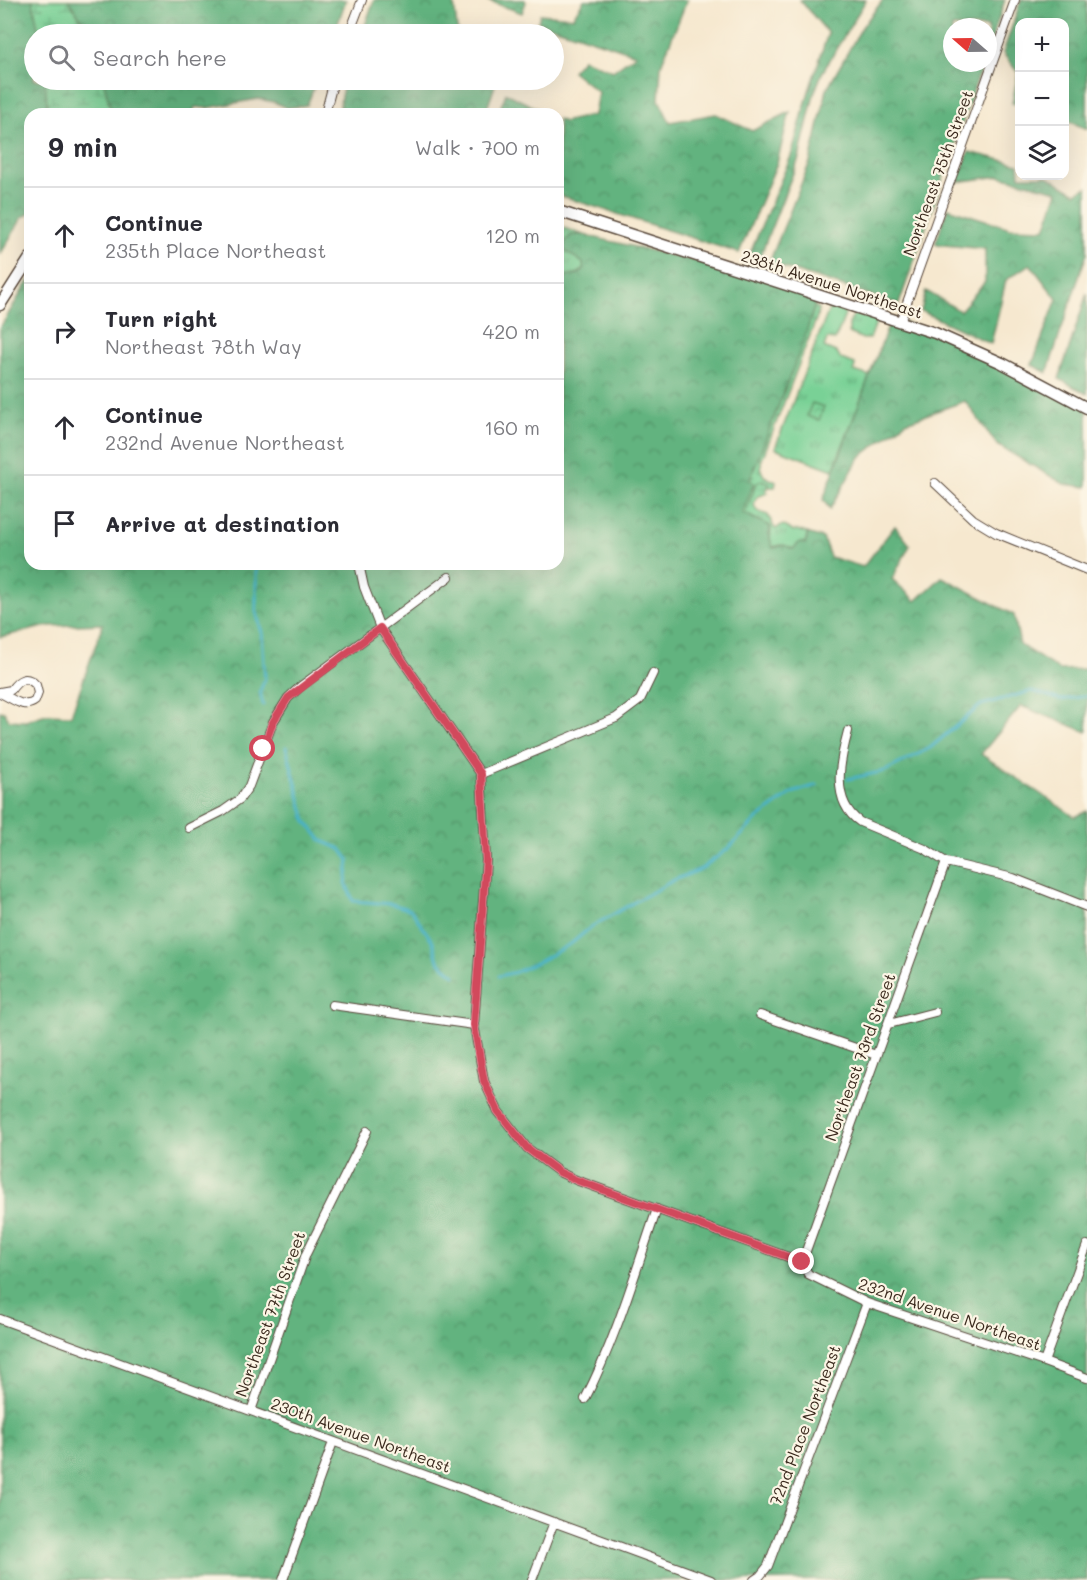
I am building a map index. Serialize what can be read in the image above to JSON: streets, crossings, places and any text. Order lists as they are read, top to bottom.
{
  "streets": {
    "street": [
      "Northeast 75th Street",
      "238th Avenue Northeast",
      "Northeast 73rd Street",
      "Northeast 77th Street",
      "232nd Avenue Northeast",
      "72nd Place Northeast",
      "230th Avenue Northeast"
    ]
  },
  "crossings": [
    ["Northeast 75th Street", "238th Avenue Northeast"],
    ["Northeast 73rd Street", "232nd Avenue Northeast"],
    ["Northeast 77th Street", "230th Avenue Northeast"],
    ["232nd Avenue Northeast", "72nd Place Northeast"]
  ],
  "north": "left",
  "page": {
    "map_buttons": ["+", "−"],
    "search": "Search here",
    "heading": ["9 min", "Walk · 700 m"],
    "list": [
      ["Continue", "235th Place Northeast", "120 m"],
      ["Turn right", "Northeast 78th Way", "420 m"],
      ["Continue", "232nd Avenue Northeast", "160 m"],
      "Arrive at destination"
    ]
  }
}
